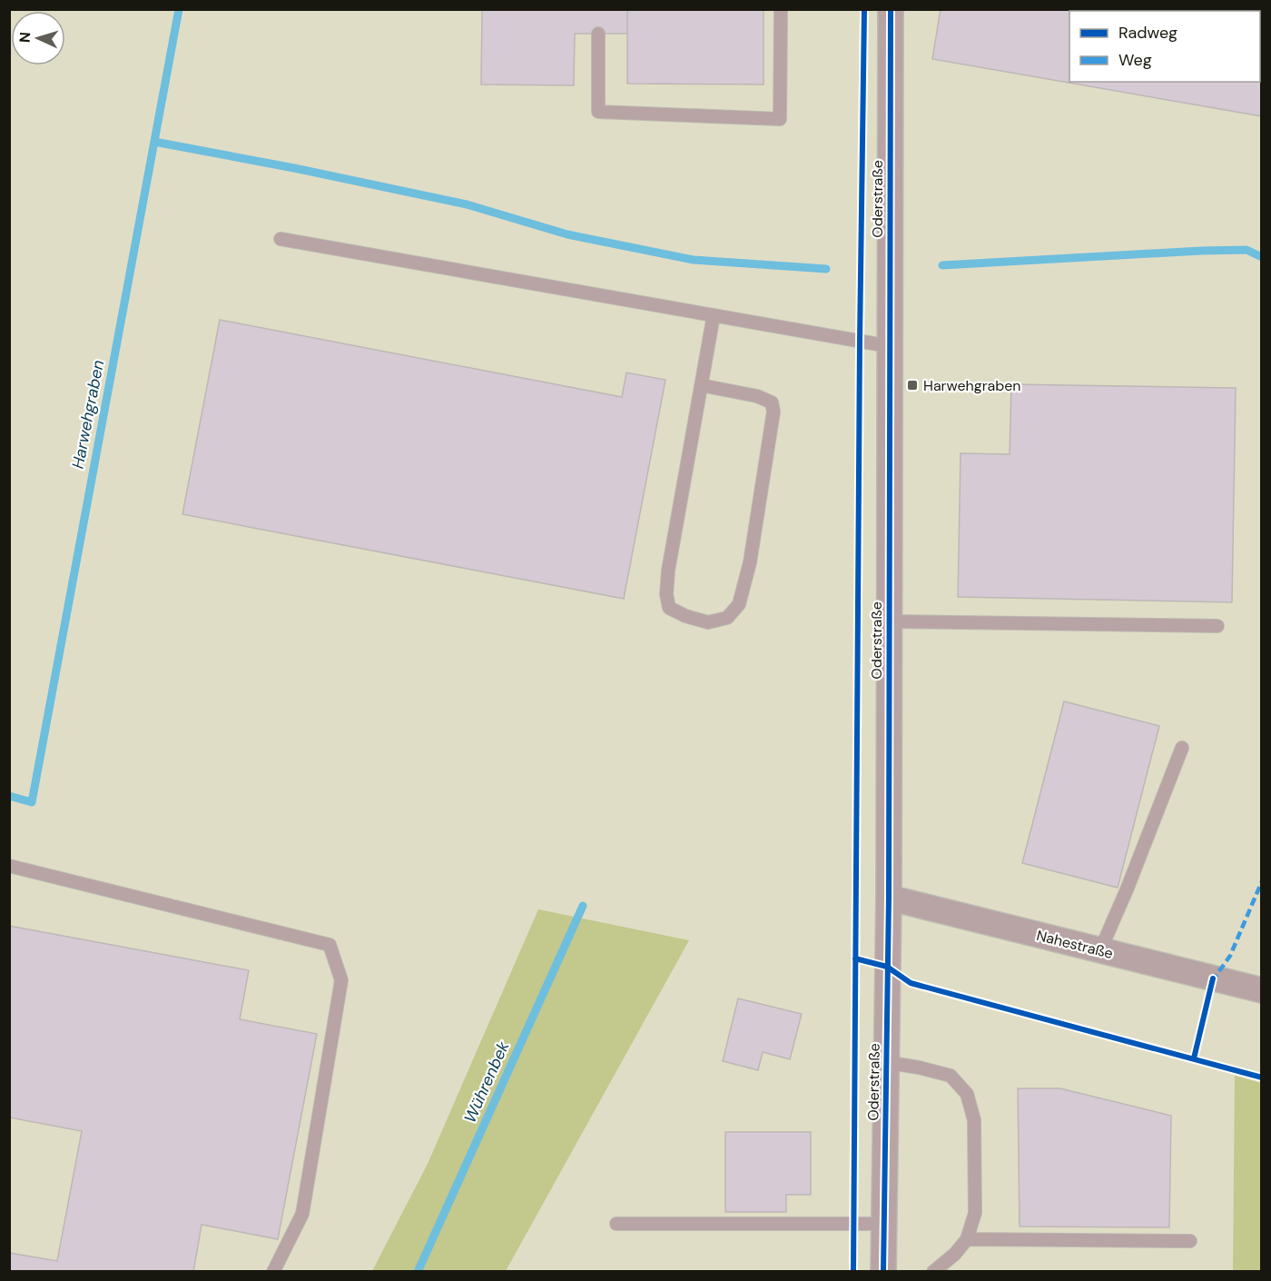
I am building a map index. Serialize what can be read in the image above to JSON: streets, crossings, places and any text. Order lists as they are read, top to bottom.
{
  "streets": {
    "street": ["Oderstraße", "Nahestraße"]
  },
  "crossings": [
    ["Oderstraße", "Nahestraße"]
  ],
  "water": ["Harwehgraben", "Wührenbek"],
  "places": {
    "transit": ["Harwehgraben"]
  },
  "legend": ["Radweg", "Weg"],
  "north": "left"
}
